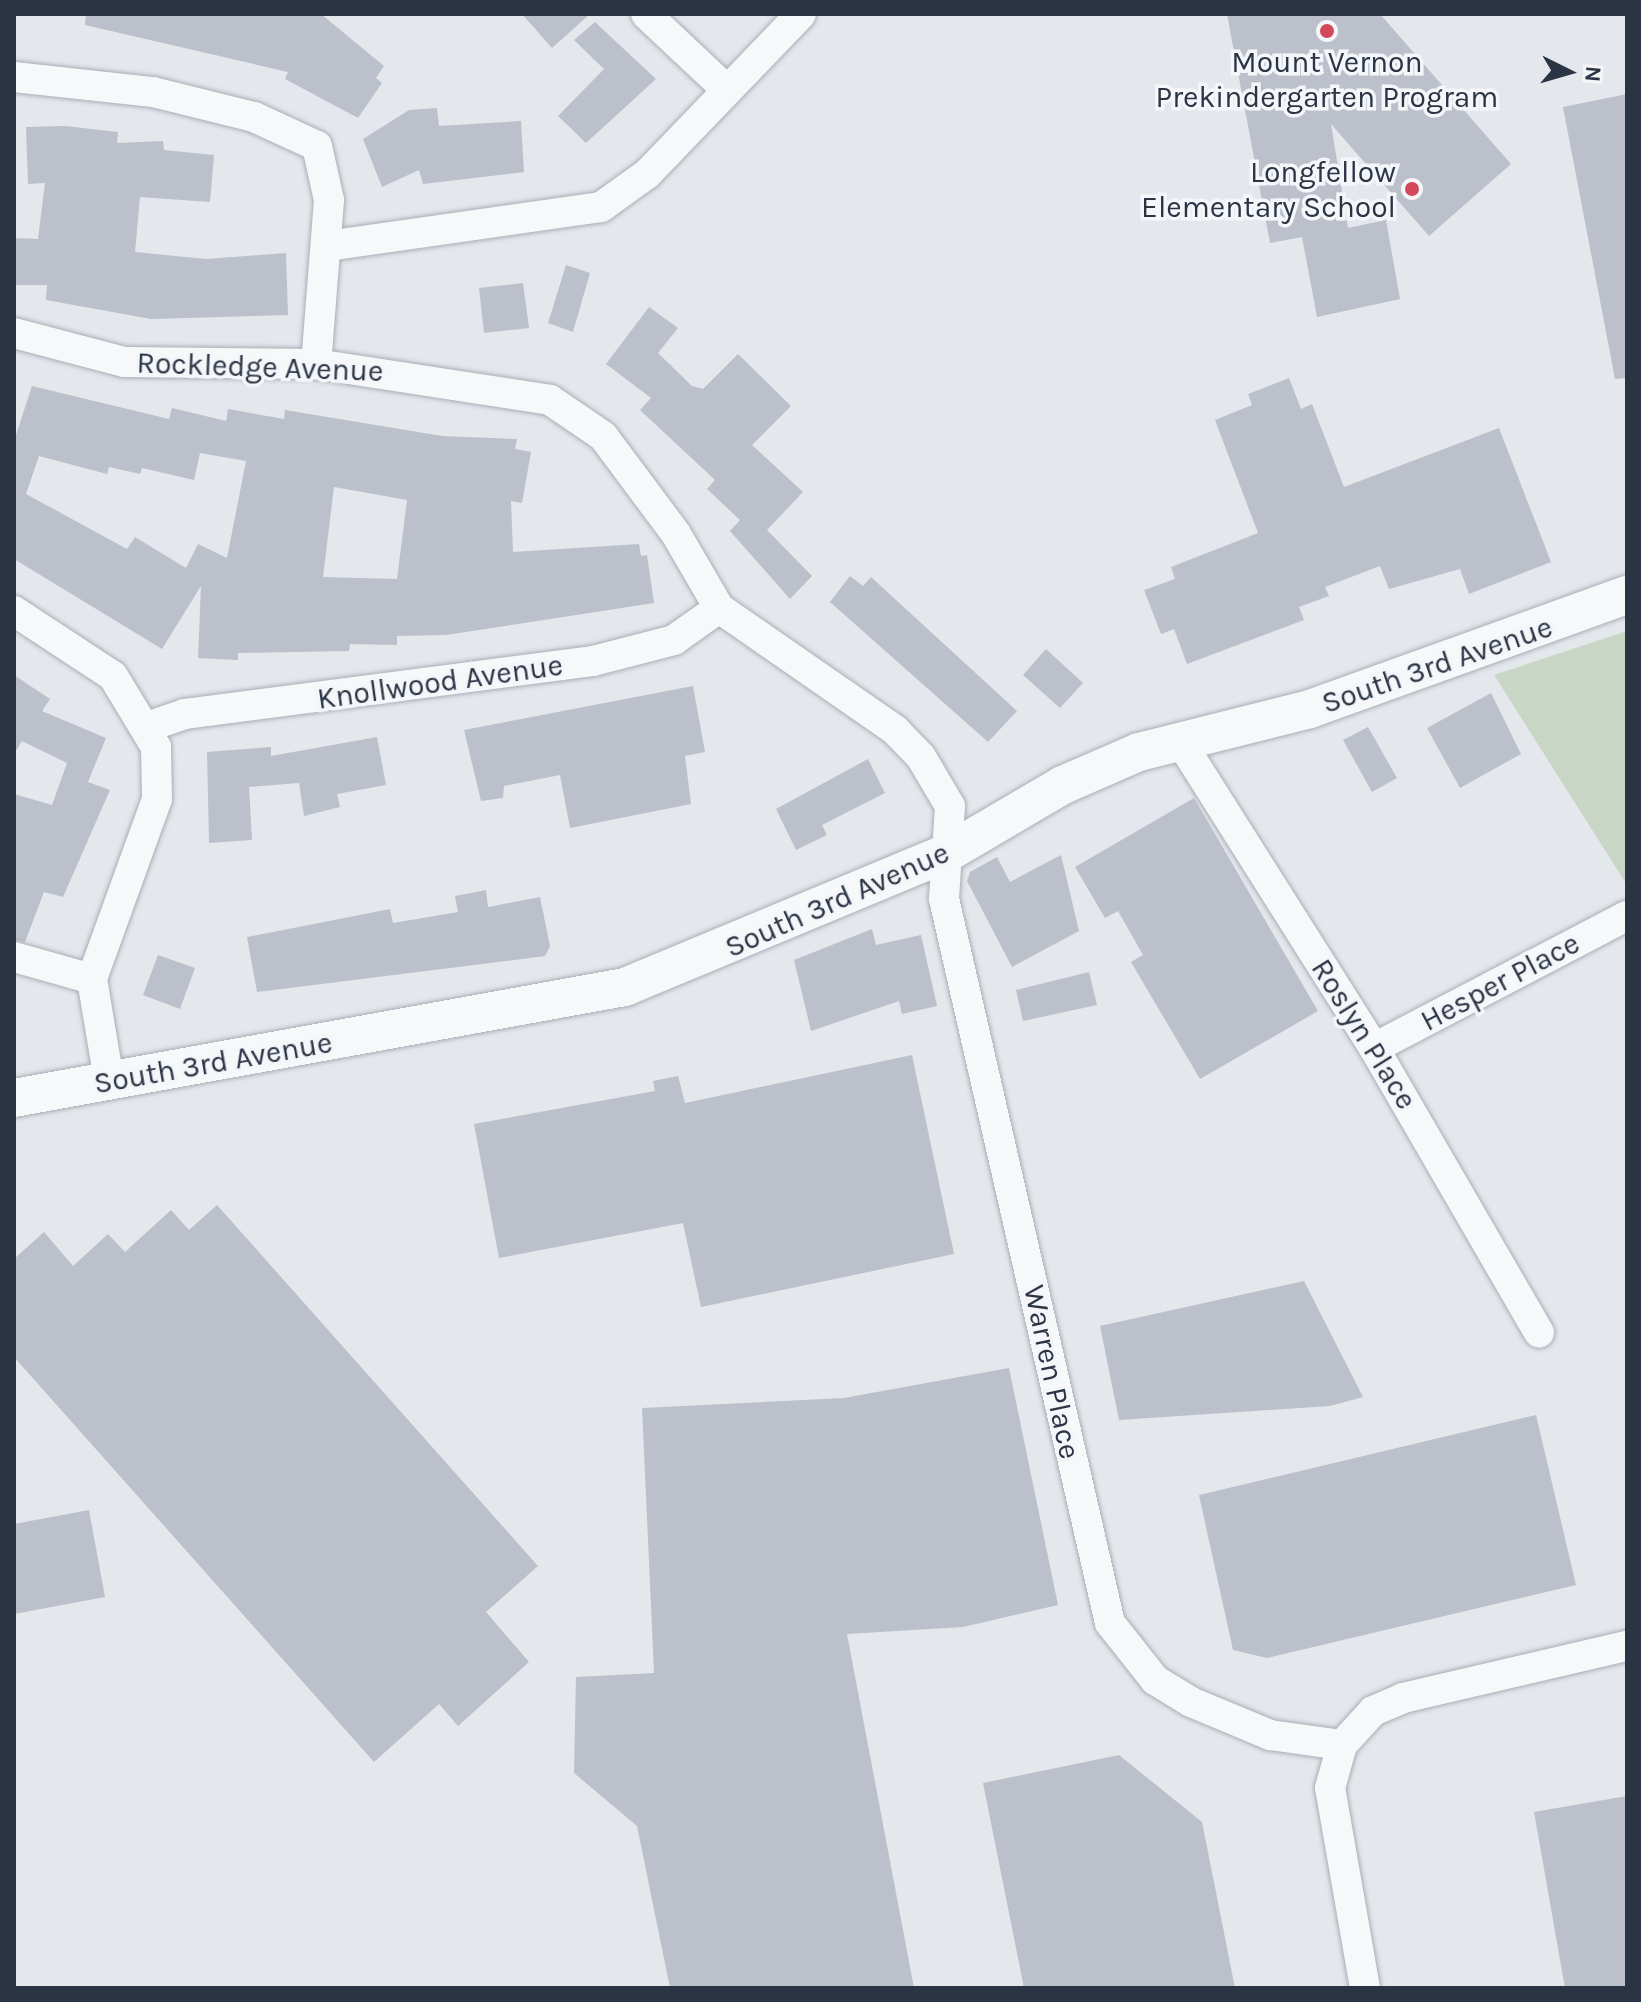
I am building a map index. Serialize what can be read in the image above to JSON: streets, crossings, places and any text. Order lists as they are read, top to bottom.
{
  "streets": {
    "street": [
      "Rockledge Avenue",
      "South 3rd Avenue",
      "Knollwood Avenue",
      "Hesper Place",
      "Roslyn Place",
      "Warren Place"
    ]
  },
  "crossings": [
    ["Rockledge Avenue", "South 3rd Avenue"],
    ["Rockledge Avenue", "Knollwood Avenue"],
    ["Rockledge Avenue", "Warren Place"],
    ["South 3rd Avenue", "Roslyn Place"],
    ["South 3rd Avenue", "Warren Place"],
    ["Hesper Place", "Roslyn Place"]
  ],
  "places": ["Mount Vernon Prekindergarten Program", "Longfellow Elementary School"],
  "north": "right"
}
